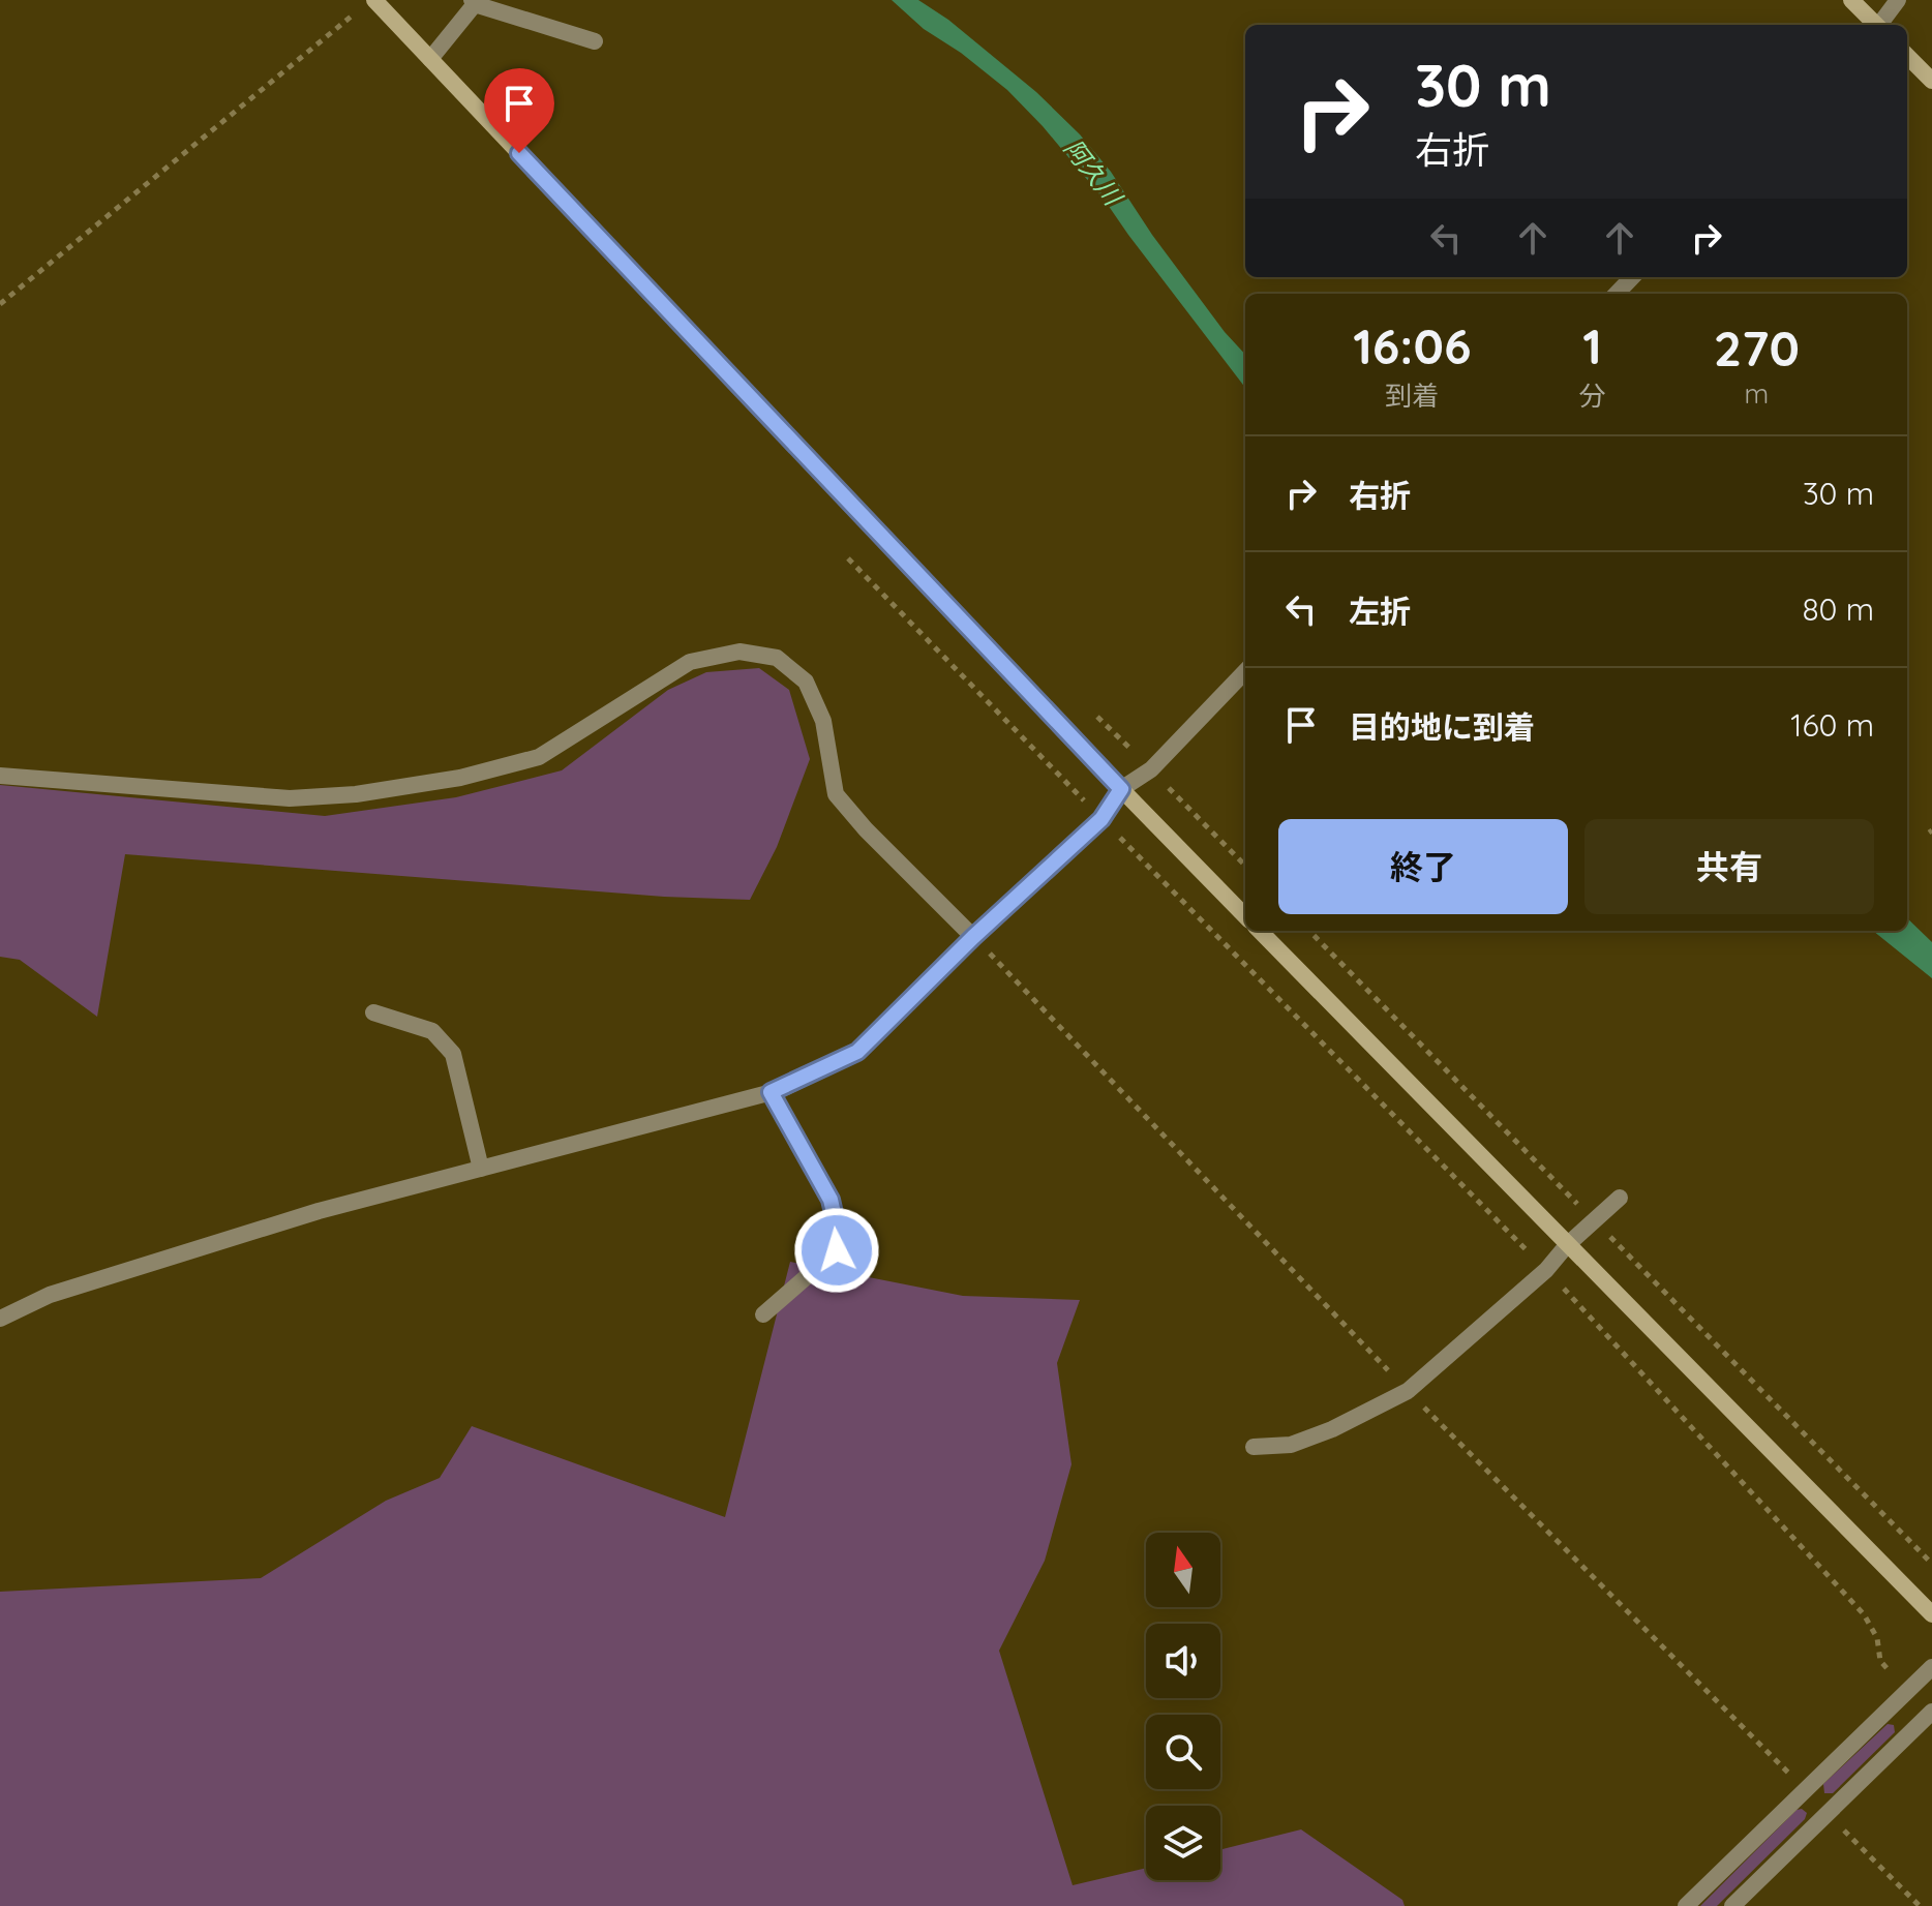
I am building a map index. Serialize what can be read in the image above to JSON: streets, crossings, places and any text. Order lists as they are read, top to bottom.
{
  "water": ["阿久川"],
  "north": "top",
  "page": {
    "turn": ["30 m", "右折"],
    "eta": [
      "16:06",
      "到着",
      "1",
      "分",
      "270",
      "m"
    ],
    "list": [
      {
        "name": "右折",
        "value": "30 m"
      },
      {
        "name": "左折",
        "value": "80 m"
      },
      {
        "name": "目的地に到着",
        "value": "160 m"
      }
    ],
    "buttons": ["終了", "共有"]
  }
}
